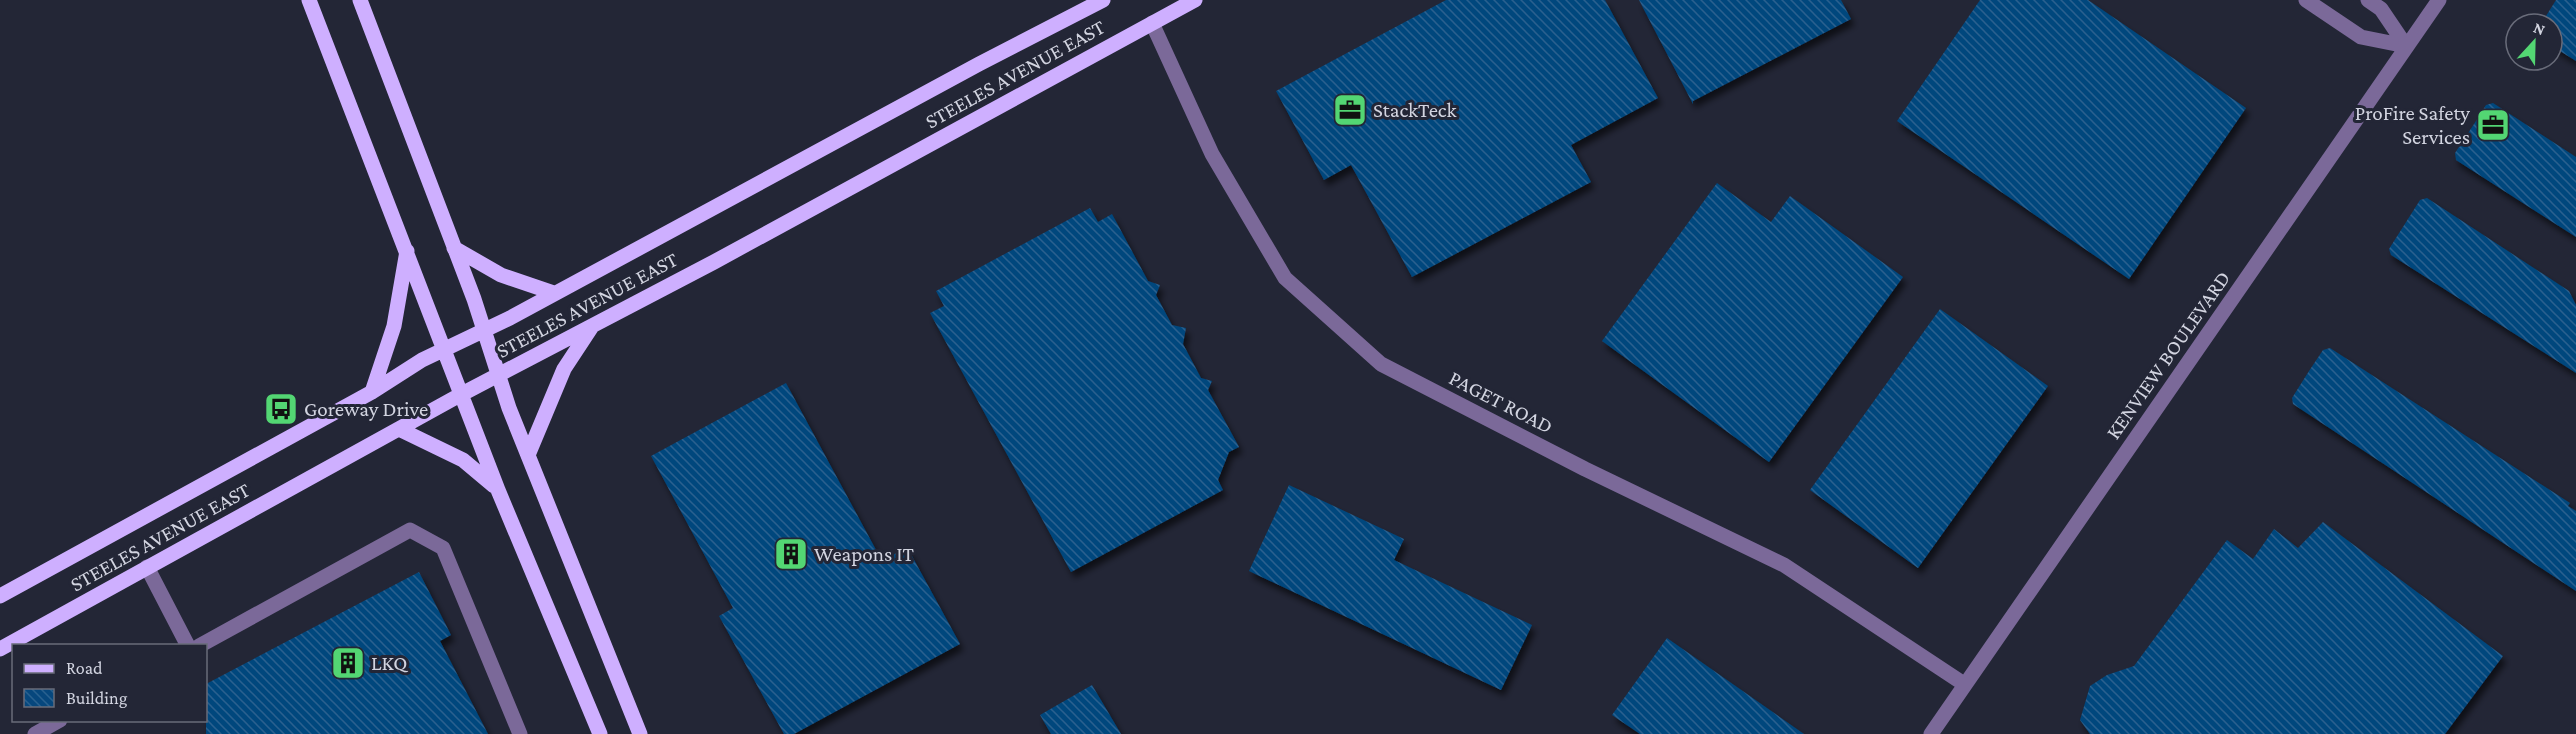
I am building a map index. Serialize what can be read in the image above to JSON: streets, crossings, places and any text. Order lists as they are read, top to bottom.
{
  "streets": {
    "main road": ["STEELES AVENUE EAST"],
    "street": ["KENVIEW BOULEVARD", "PAGET ROAD"]
  },
  "crossings": [
    ["STEELES AVENUE EAST", "PAGET ROAD"],
    ["KENVIEW BOULEVARD", "PAGET ROAD"]
  ],
  "places": {
    "office": ["StackTeck", "ProFire Safety Services"],
    "bus stop": ["Goreway Drive"],
    "building": ["Weapons IT", "LKQ"]
  },
  "legend": ["Road", "Building"],
  "north": "top"
}
